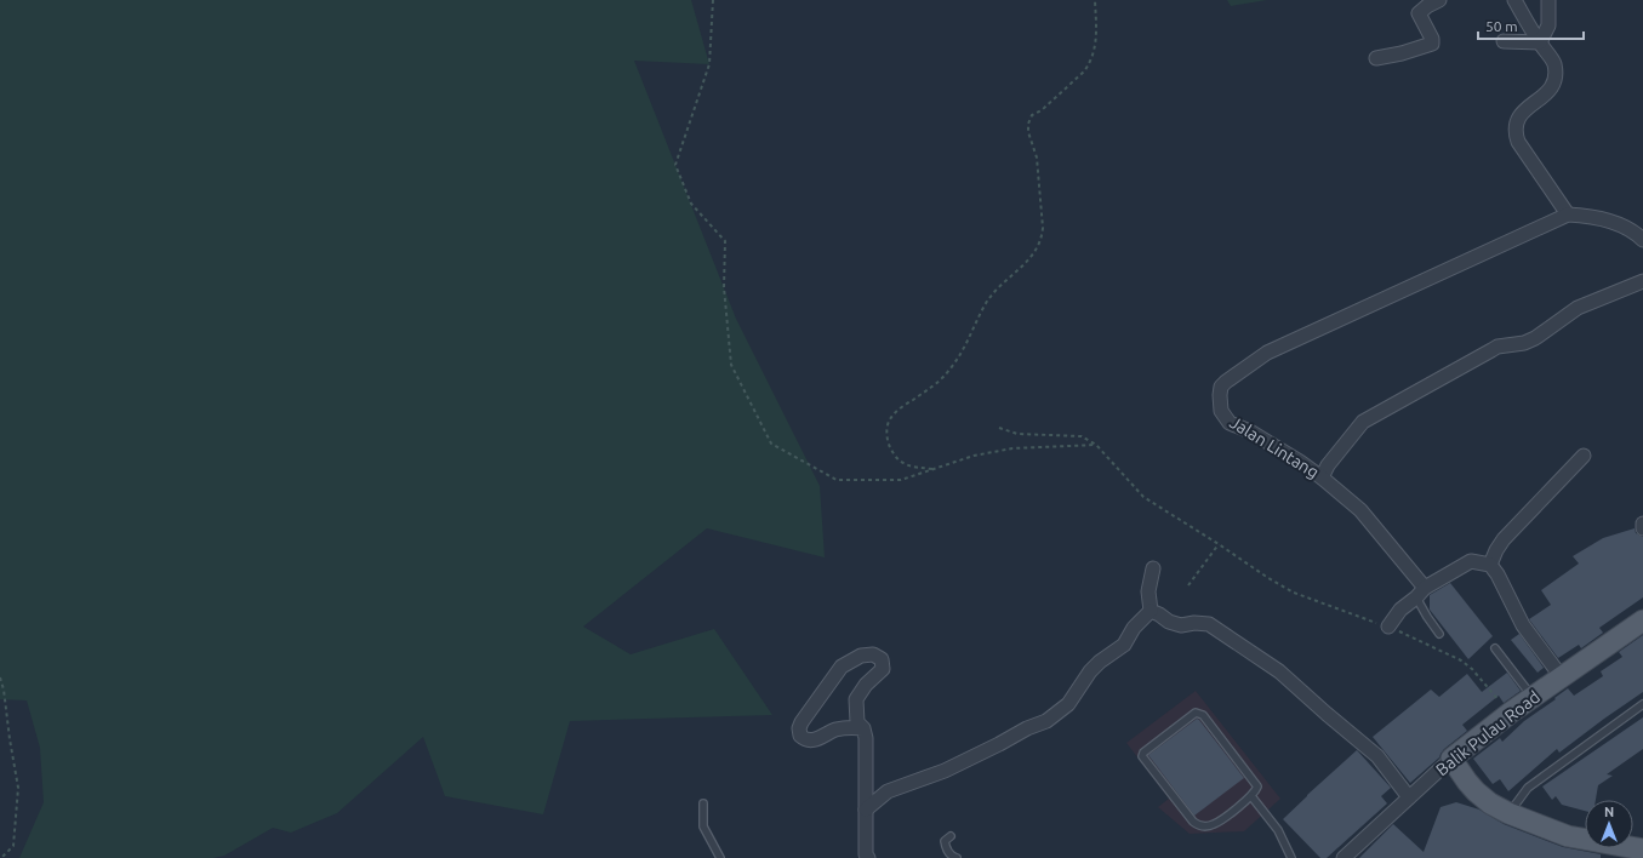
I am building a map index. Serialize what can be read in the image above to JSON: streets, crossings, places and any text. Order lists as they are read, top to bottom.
{
  "streets": {
    "main road": ["Balik Pulau Road"],
    "street": ["Jalan Lintang"]
  },
  "scale_bar": "50 m",
  "north": "top"
}
